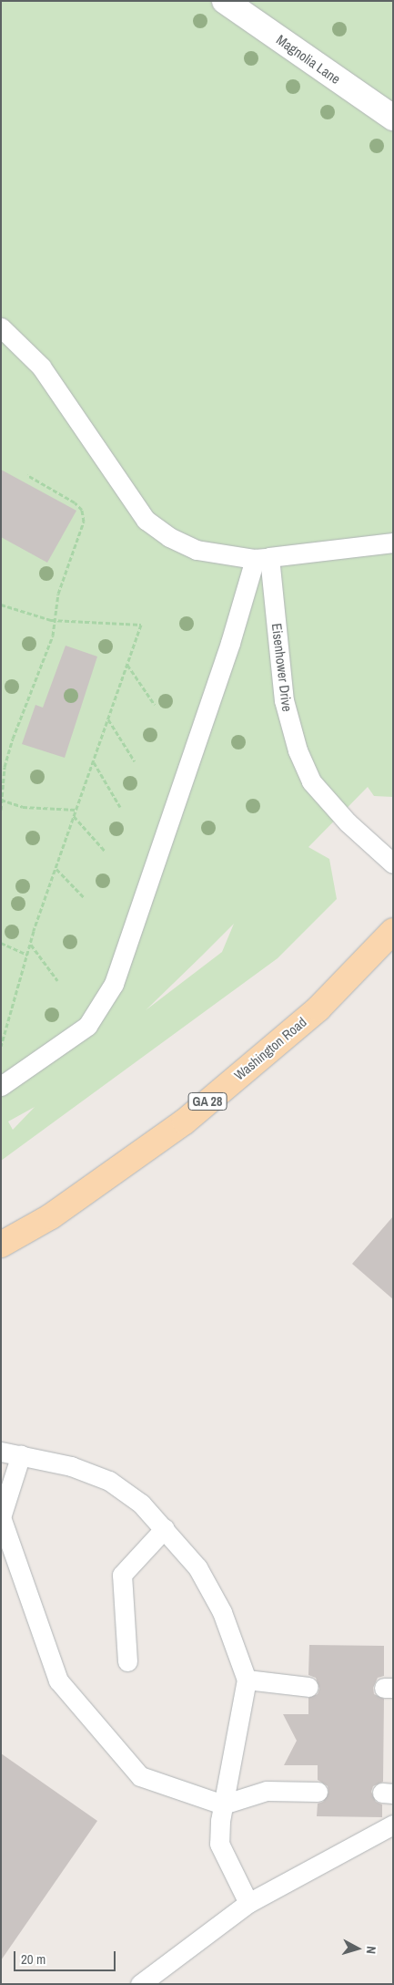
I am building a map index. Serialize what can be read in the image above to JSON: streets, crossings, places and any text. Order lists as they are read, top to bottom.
{
  "streets": {
    "main road": ["Washington Road", "GA 28"],
    "street": ["Magnolia Lane"],
    "lane": ["Eisenhower Drive"]
  },
  "scale_bar": "20 m",
  "north": "right"
}
